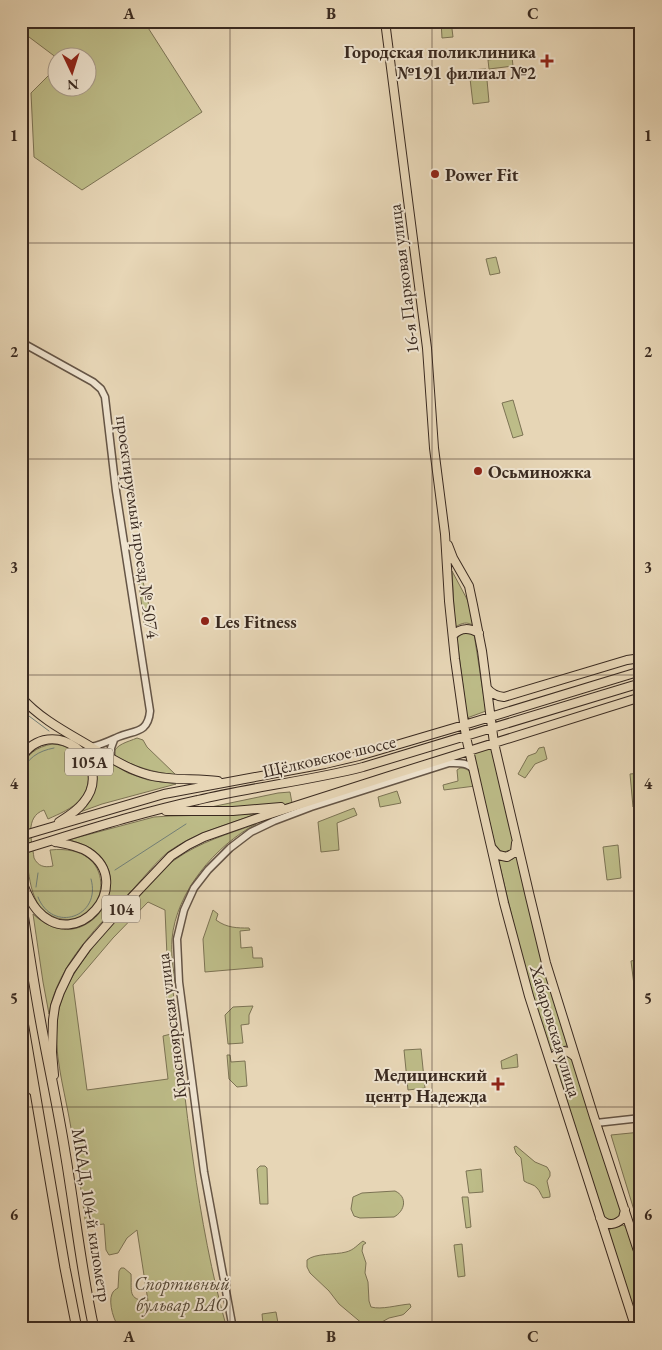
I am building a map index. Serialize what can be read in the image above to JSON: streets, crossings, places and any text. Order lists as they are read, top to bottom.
{
  "streets": {
    "highway": ["МКАД, 104-й километр"],
    "main road": [
      "16-я Парковая улица",
      "Щёлковское шоссе",
      "105A",
      "104",
      "Хабаровская улица"
    ],
    "street": ["проектируемый проезд № 5074", "Красноярская улица"]
  },
  "crossings": [
    ["16-я Парковая улица", "Щёлковское шоссе"],
    ["16-я Парковая улица", "Хабаровская улица"],
    ["Щёлковское шоссе", "105A"],
    ["Щёлковское шоссе", "Хабаровская улица"],
    ["104", "МКАД, 104-й километр"],
    ["Красноярская улица", "Хабаровская улица"]
  ],
  "parks": ["Спортивный бульвар ВАО"],
  "places": {
    "health": ["Городская поликлиника №191 филиал №2", "Медицинский центр Надежда"],
    "other": ["Power Fit", "Осьминожка", "Les Fitness"]
  },
  "north": "bottom",
  "grid": {
    "columns": ["A", "B", "C"],
    "rows": [
      "1",
      "2",
      "3",
      "4",
      "5",
      "6"
    ]
  }
}
